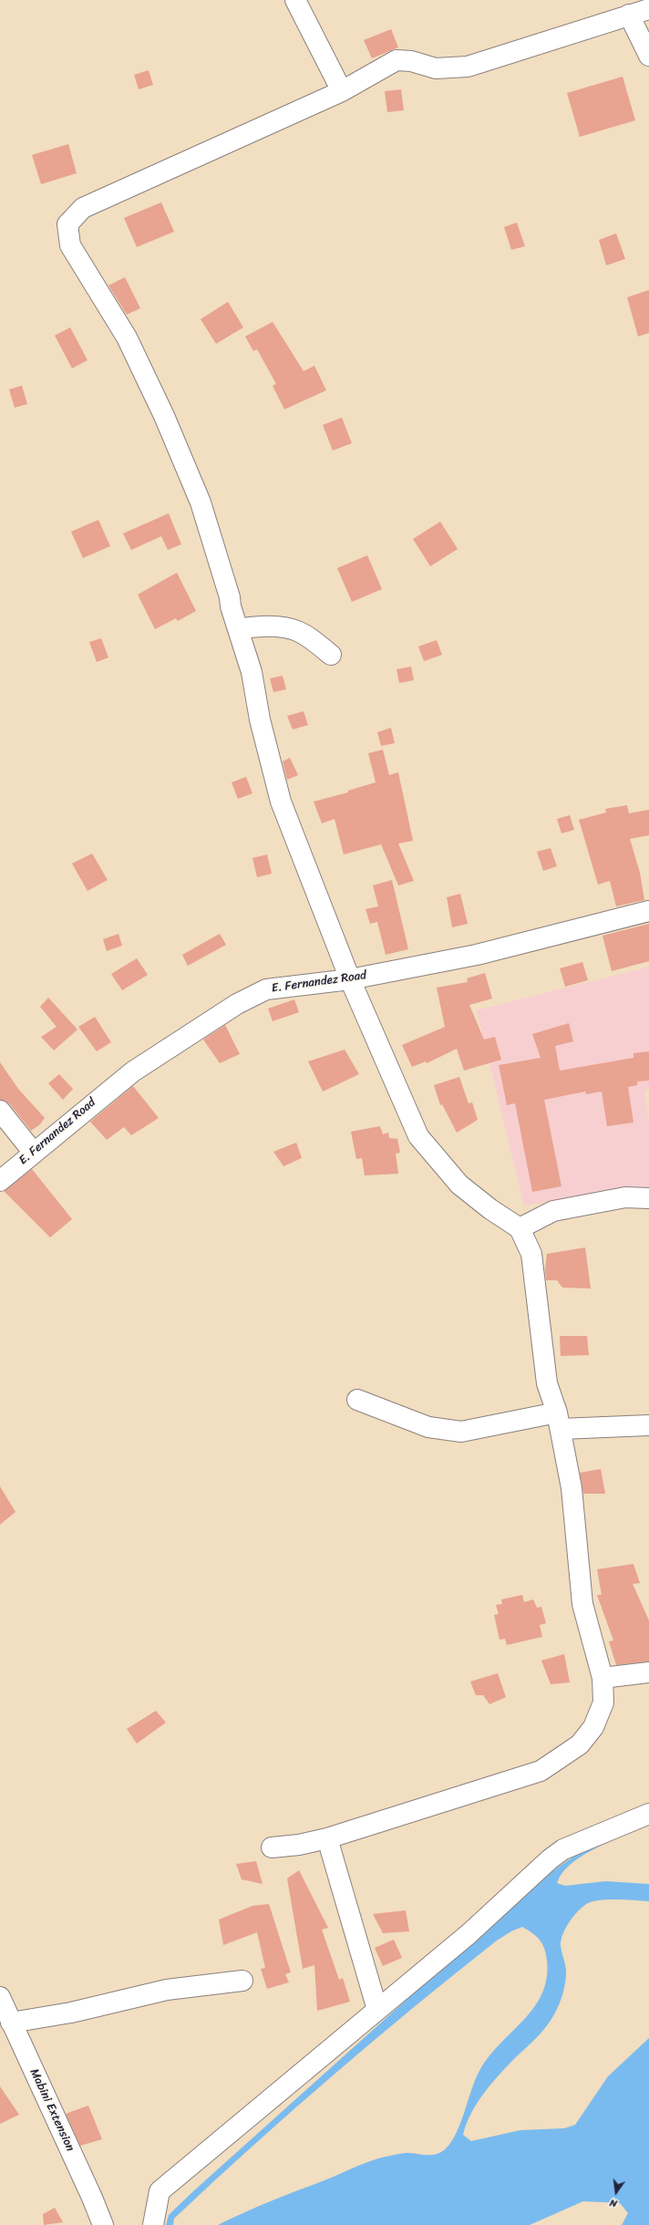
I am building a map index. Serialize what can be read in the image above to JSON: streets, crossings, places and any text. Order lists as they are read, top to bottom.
{
  "streets": {
    "street": ["E. Fernandez Road", "Mabini Extension"]
  },
  "north": "bottom"
}
